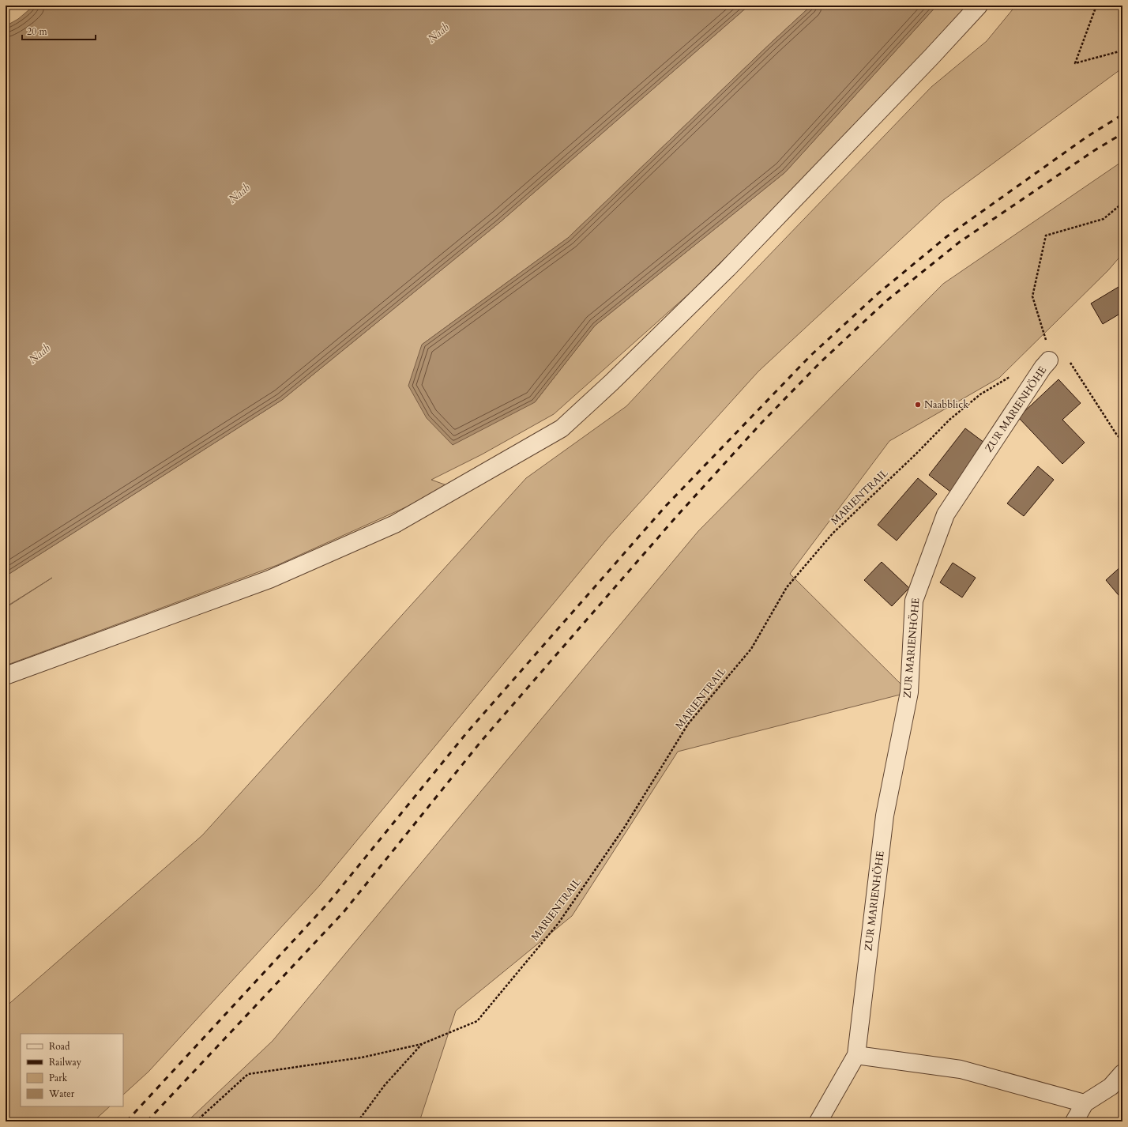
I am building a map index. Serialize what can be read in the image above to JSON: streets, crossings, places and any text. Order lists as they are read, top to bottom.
{
  "streets": {
    "street": ["ZUR MARIENHÖHE"],
    "path": ["MARIENTRAIL"]
  },
  "water": ["Naab"],
  "places": ["Naabblick"],
  "legend": [
    "Road",
    "Railway",
    "Park",
    "Water"
  ],
  "scale_bar": "20 m"
}
